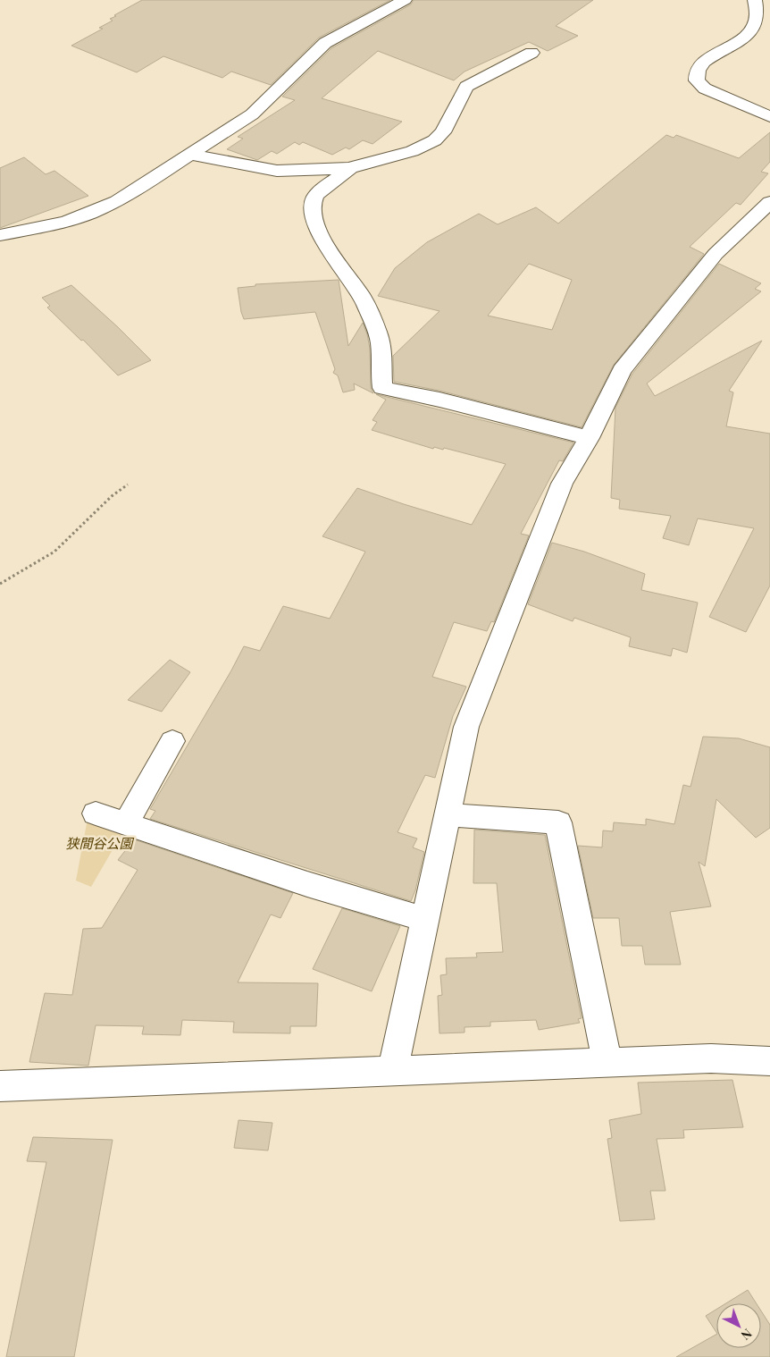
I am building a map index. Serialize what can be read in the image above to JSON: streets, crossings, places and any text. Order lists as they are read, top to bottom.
{
  "parks": ["狭間谷公園"],
  "north": "bottom right"
}
